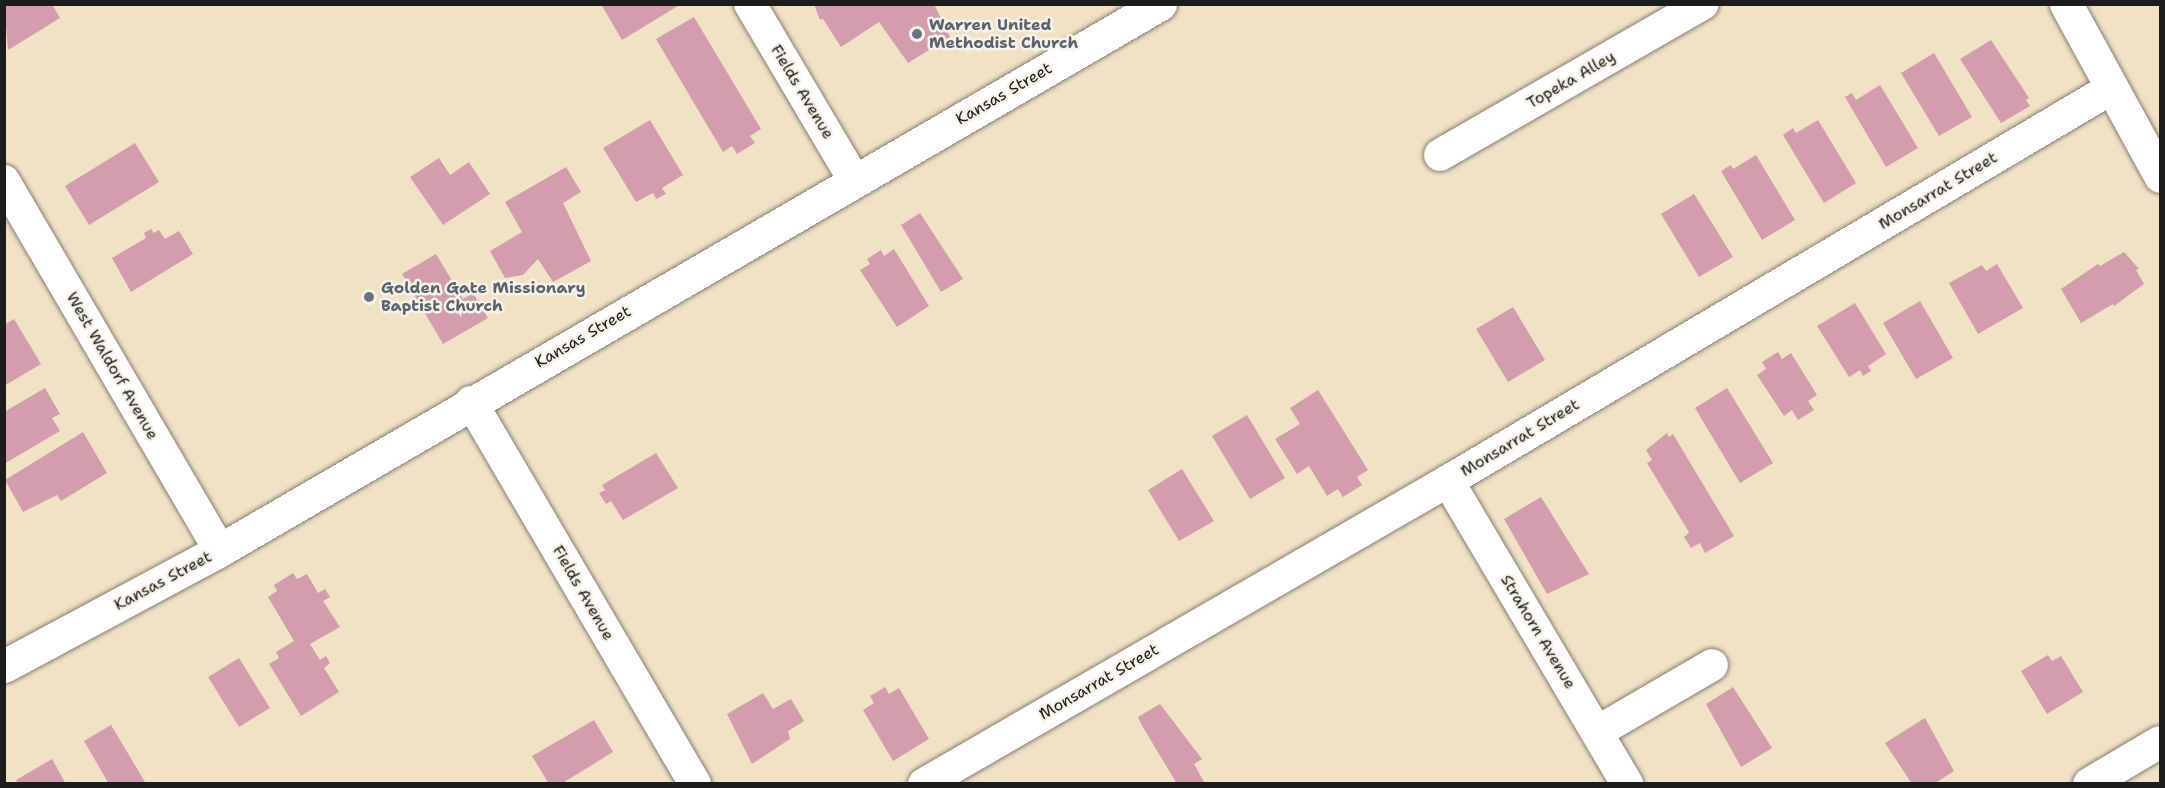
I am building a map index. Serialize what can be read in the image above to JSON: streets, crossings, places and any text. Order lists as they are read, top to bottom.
{
  "streets": {
    "street": [
      "Topeka Alley",
      "Fields Avenue",
      "Kansas Street",
      "Monsarrat Street",
      "West Waldorf Avenue",
      "Strahorn Avenue"
    ]
  },
  "crossings": [
    ["Fields Avenue", "Kansas Street"],
    ["Kansas Street", "West Waldorf Avenue"],
    ["Monsarrat Street", "Strahorn Avenue"]
  ],
  "places": ["Warren United Methodist Church", "Golden Gate Missionary Baptist Church"]
}
